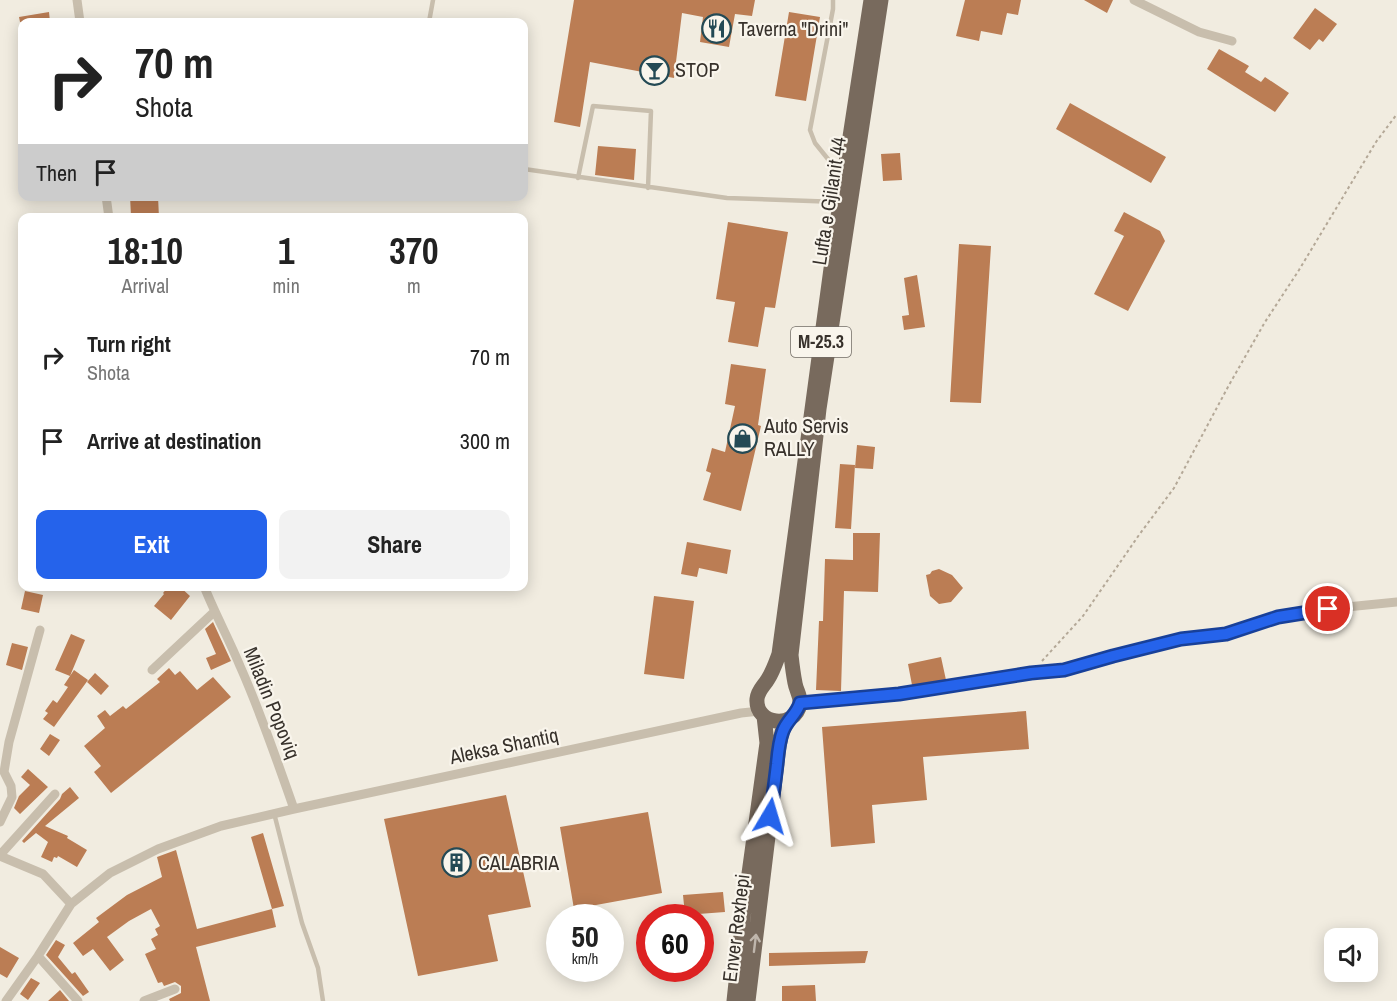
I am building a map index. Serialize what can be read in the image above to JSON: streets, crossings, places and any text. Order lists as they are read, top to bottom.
{
  "streets": {
    "main road": ["Lufta e Gjilanit 44", "M-25.3", "Enver Rexhepi"],
    "street": ["Miladin Popoviq", "Aleksa Shantiq"]
  },
  "crossings": [
    ["Lufta e Gjilanit 44", "M-25.3"],
    ["Lufta e Gjilanit 44", "Aleksa Shantiq"],
    ["Lufta e Gjilanit 44", "Enver Rexhepi"],
    ["M-25.3", "Aleksa Shantiq"],
    ["M-25.3", "Enver Rexhepi"],
    ["Miladin Popoviq", "Aleksa Shantiq"],
    ["Aleksa Shantiq", "Enver Rexhepi"]
  ],
  "places": {
    "restaurant": ["Taverna \"Drini\""],
    "bar": ["STOP"],
    "shop": ["Auto Servis RALLY"],
    "building": ["CALABRIA"]
  },
  "page": {
    "turn": ["70 m", "Shota"],
    "then": "Then",
    "eta": [
      "18:10",
      "Arrival",
      "1",
      "min",
      "370",
      "m"
    ],
    "list": [
      {
        "name": "Turn right",
        "note": "Shota",
        "value": "70 m"
      },
      {
        "name": "Arrive at destination",
        "value": "300 m"
      }
    ],
    "buttons": ["Exit", "Share"],
    "speed": "50 km/h",
    "limit": "60"
  }
}
